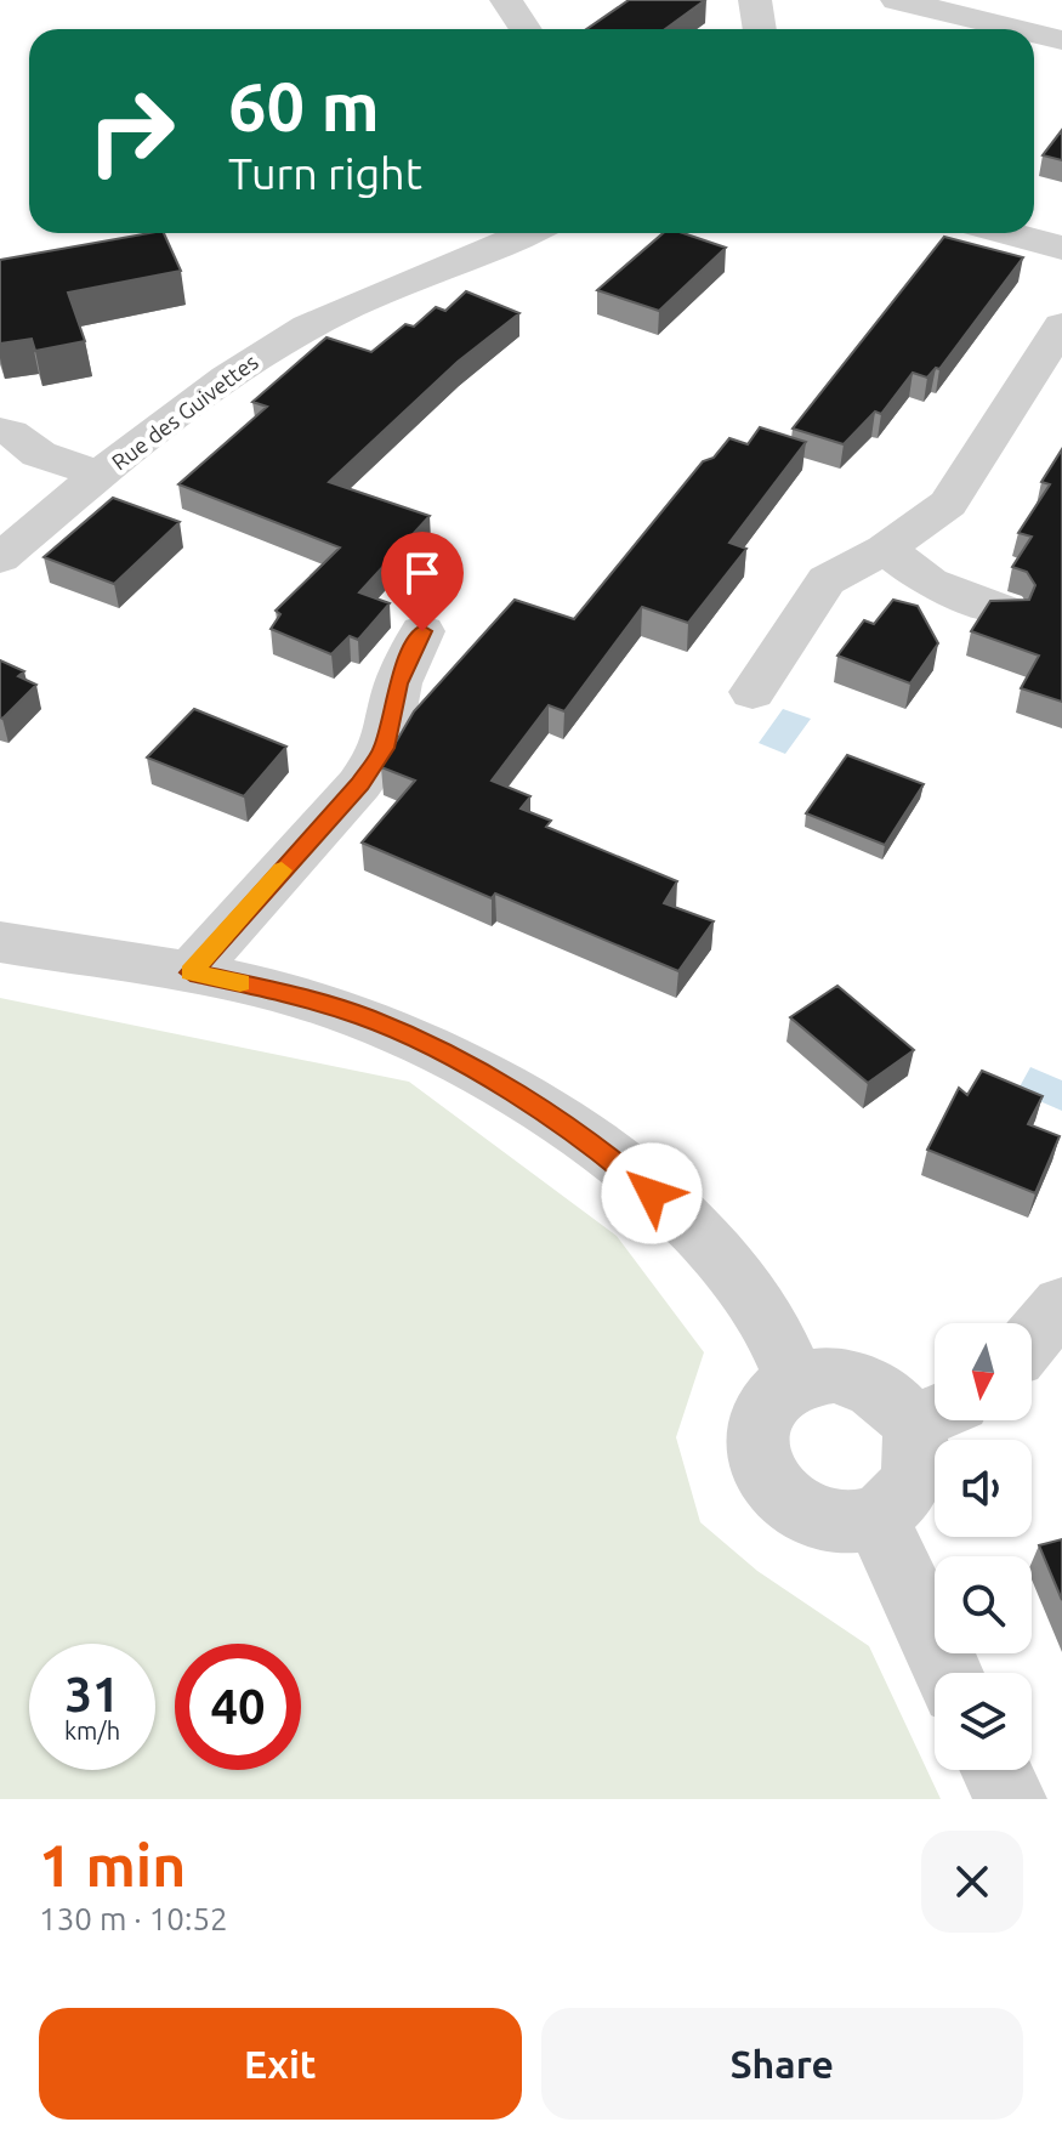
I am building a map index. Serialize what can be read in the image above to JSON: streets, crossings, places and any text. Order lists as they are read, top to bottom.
{
  "streets": {
    "street": ["Rue des Guivettes"]
  },
  "north": "bottom",
  "page": {
    "turn": ["60 m", "Turn right"],
    "speed": "31 km/h",
    "limit": "40",
    "heading": ["1 min", "130 m · 10:52"],
    "buttons": ["Exit", "Share"]
  }
}
